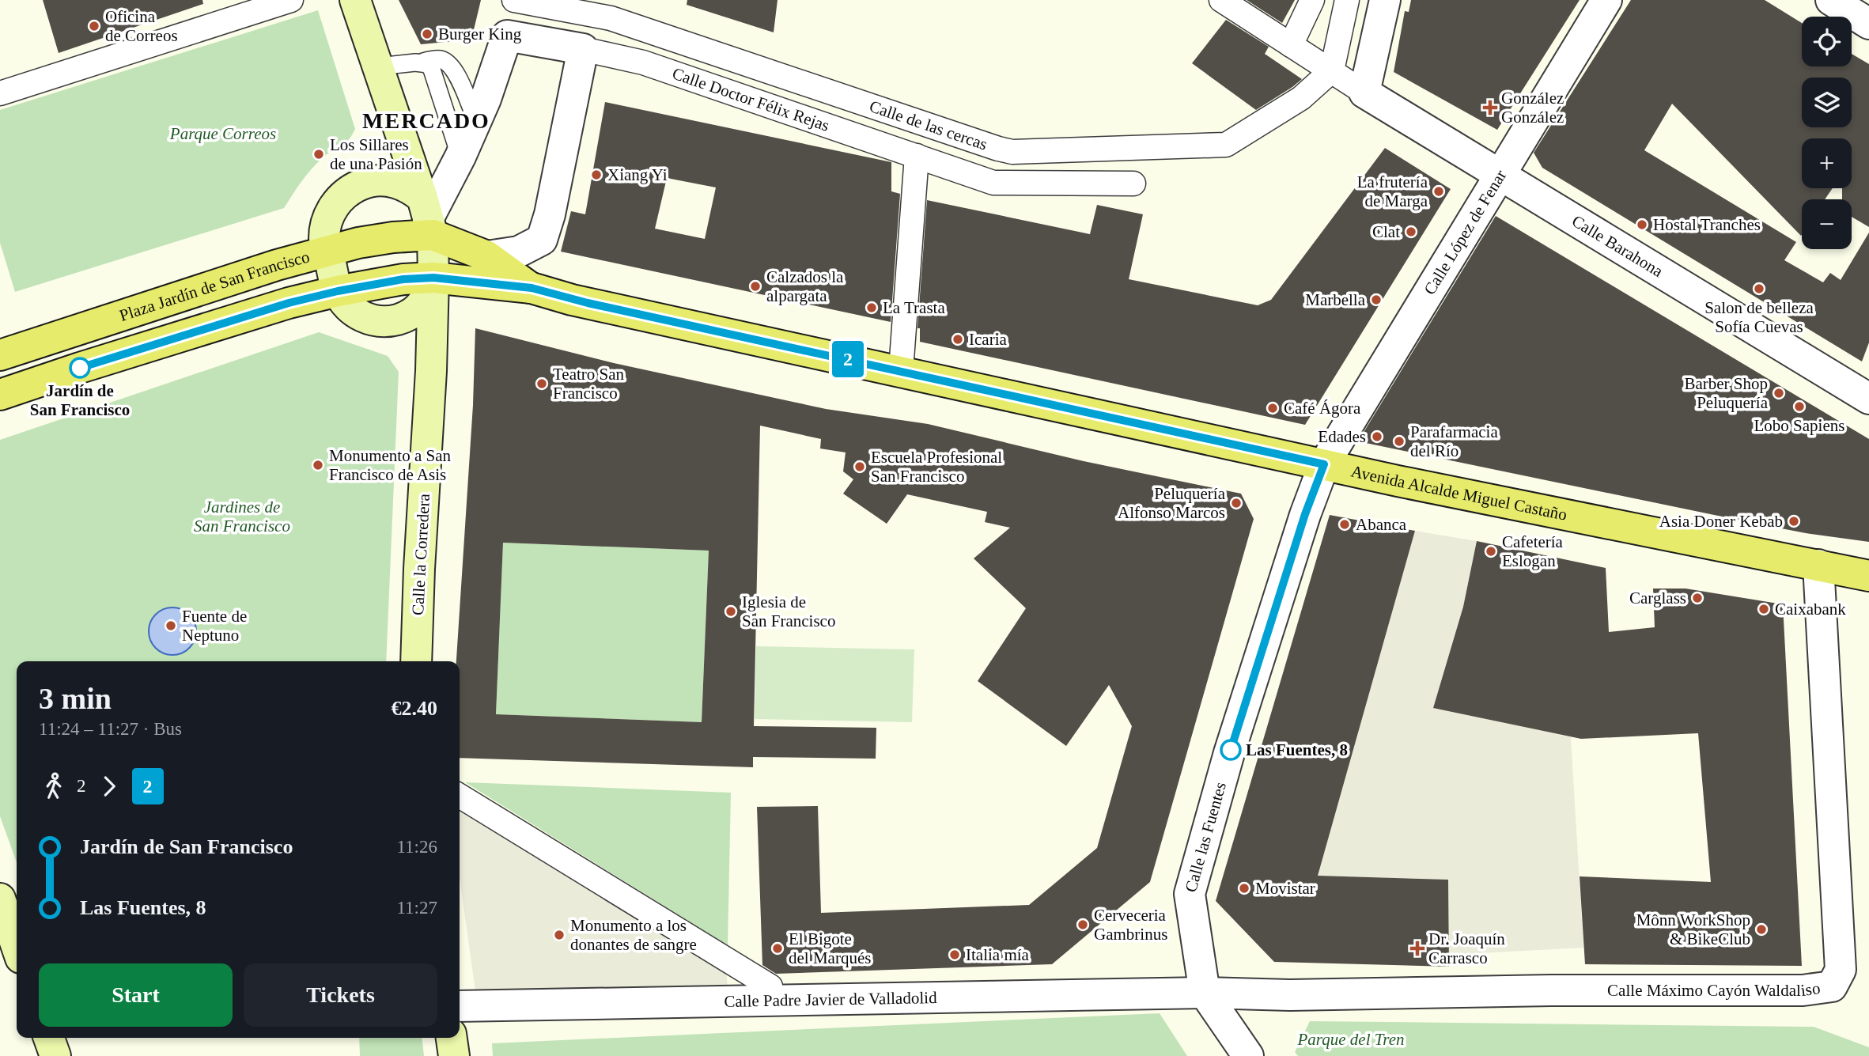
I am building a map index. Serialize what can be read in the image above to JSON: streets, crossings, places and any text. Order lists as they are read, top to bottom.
{
  "streets": {
    "main road": ["Plaza Jardín de San Francisco", "Avenida Alcalde Miguel Castaño", "Calle la Corredera"],
    "street": [
      "Calle Doctor Félix Rejas",
      "Calle de las cercas",
      "Calle López de Fenar",
      "Calle Barahona",
      "Calle las Fuentes",
      "Calle Máximo Cayón Waldaliso",
      "Calle Padre Javier de Valladolid"
    ]
  },
  "crossings": [
    ["Calle Doctor Félix Rejas", "Plaza Jardín de San Francisco"],
    ["Calle López de Fenar", "Calle Barahona"],
    ["Calle López de Fenar", "Avenida Alcalde Miguel Castaño"],
    ["Calle López de Fenar", "Calle las Fuentes"],
    ["Plaza Jardín de San Francisco", "Avenida Alcalde Miguel Castaño"],
    ["Avenida Alcalde Miguel Castaño", "Calle las Fuentes"],
    ["Avenida Alcalde Miguel Castaño", "Calle Máximo Cayón Waldaliso"],
    ["Calle las Fuentes", "Calle Máximo Cayón Waldaliso"],
    ["Calle las Fuentes", "Calle Padre Javier de Valladolid"],
    ["Calle Máximo Cayón Waldaliso", "Calle Padre Javier de Valladolid"]
  ],
  "districts": ["MERCADO"],
  "parks": ["Parque Correos", "Jardines de San Francisco", "Parque del Tren"],
  "places": {
    "other": [
      "Oficina de Correos",
      "Burger King",
      "Los Sillares de una Pasión",
      "Xiang Yi",
      "La frutería de Marga",
      "Hostal Tranches",
      "Clat",
      "Calzados la alpargata",
      "Salon de belleza Sofía Cuevas",
      "Marbella",
      "La Trasta",
      "Icaria",
      "Jardín de San Francisco",
      "Teatro San Francisco",
      "Barber Shop Peluquería",
      "Lobo Sapiens",
      "Café Ágora",
      "Edades",
      "Parafarmacia del Río",
      "Monumento a San Francisco de Asis",
      "Escuela Profesional San Francisco",
      "Peluquería Alfonso Marcos",
      "Asia Doner Kebab",
      "Abanca",
      "Cafetería Eslogan",
      "Carglass",
      "Caixabank",
      "Iglesia de San Francisco",
      "Fuente de Neptuno",
      "Las Fuentes, 8",
      "Movistar",
      "Cerveceria Gambrinus",
      "Mônn WorkShop & BikeClub",
      "Monumento a los donantes de sangre",
      "El Bigote del Marqués",
      "Italia mía"
    ],
    "health": ["González González", "Dr. Joaquín Carrasco"]
  },
  "lines": ["bus line 2"],
  "page": {
    "on_map": "2",
    "map_buttons": ["+", "−"],
    "heading": ["3 min", "11:24 – 11:27 · Bus", "€2.40"],
    "legs": ["2", "2"],
    "list": [
      {
        "name": "Jardín de San Francisco",
        "value": "11:26"
      },
      {
        "name": "Las Fuentes, 8",
        "value": "11:27"
      }
    ],
    "buttons": ["Start", "Tickets"]
  }
}
